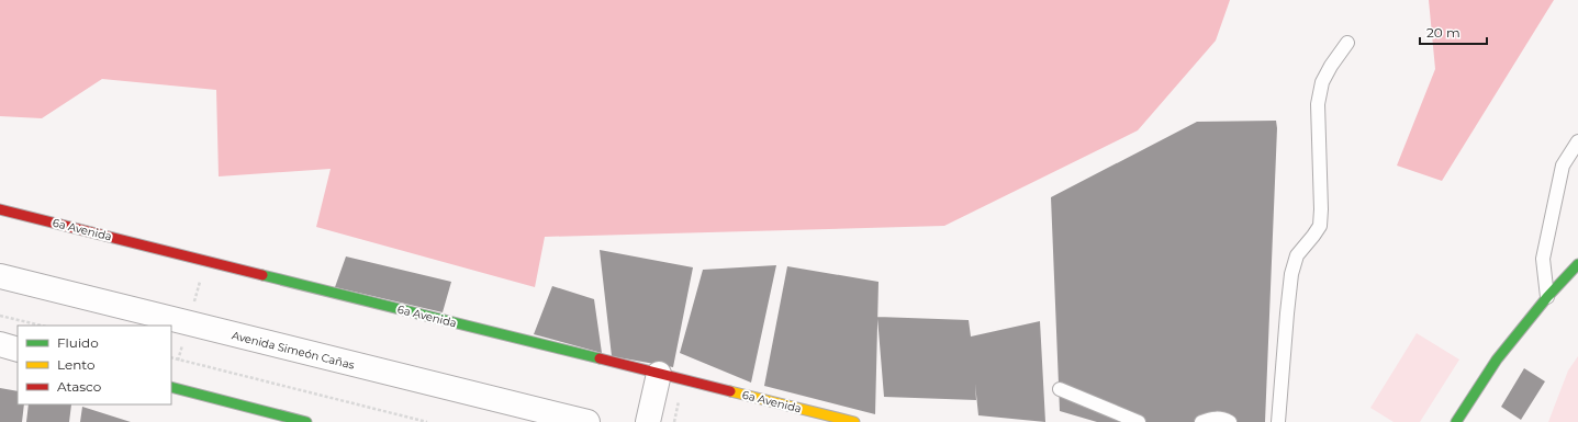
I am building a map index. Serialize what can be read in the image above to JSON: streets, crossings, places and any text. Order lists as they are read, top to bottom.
{
  "streets": {
    "street": ["6a Avenida", "Avenida Simeón Cañas"]
  },
  "legend": ["Fluido", "Lento", "Atasco"],
  "scale_bar": "20 m"
}
